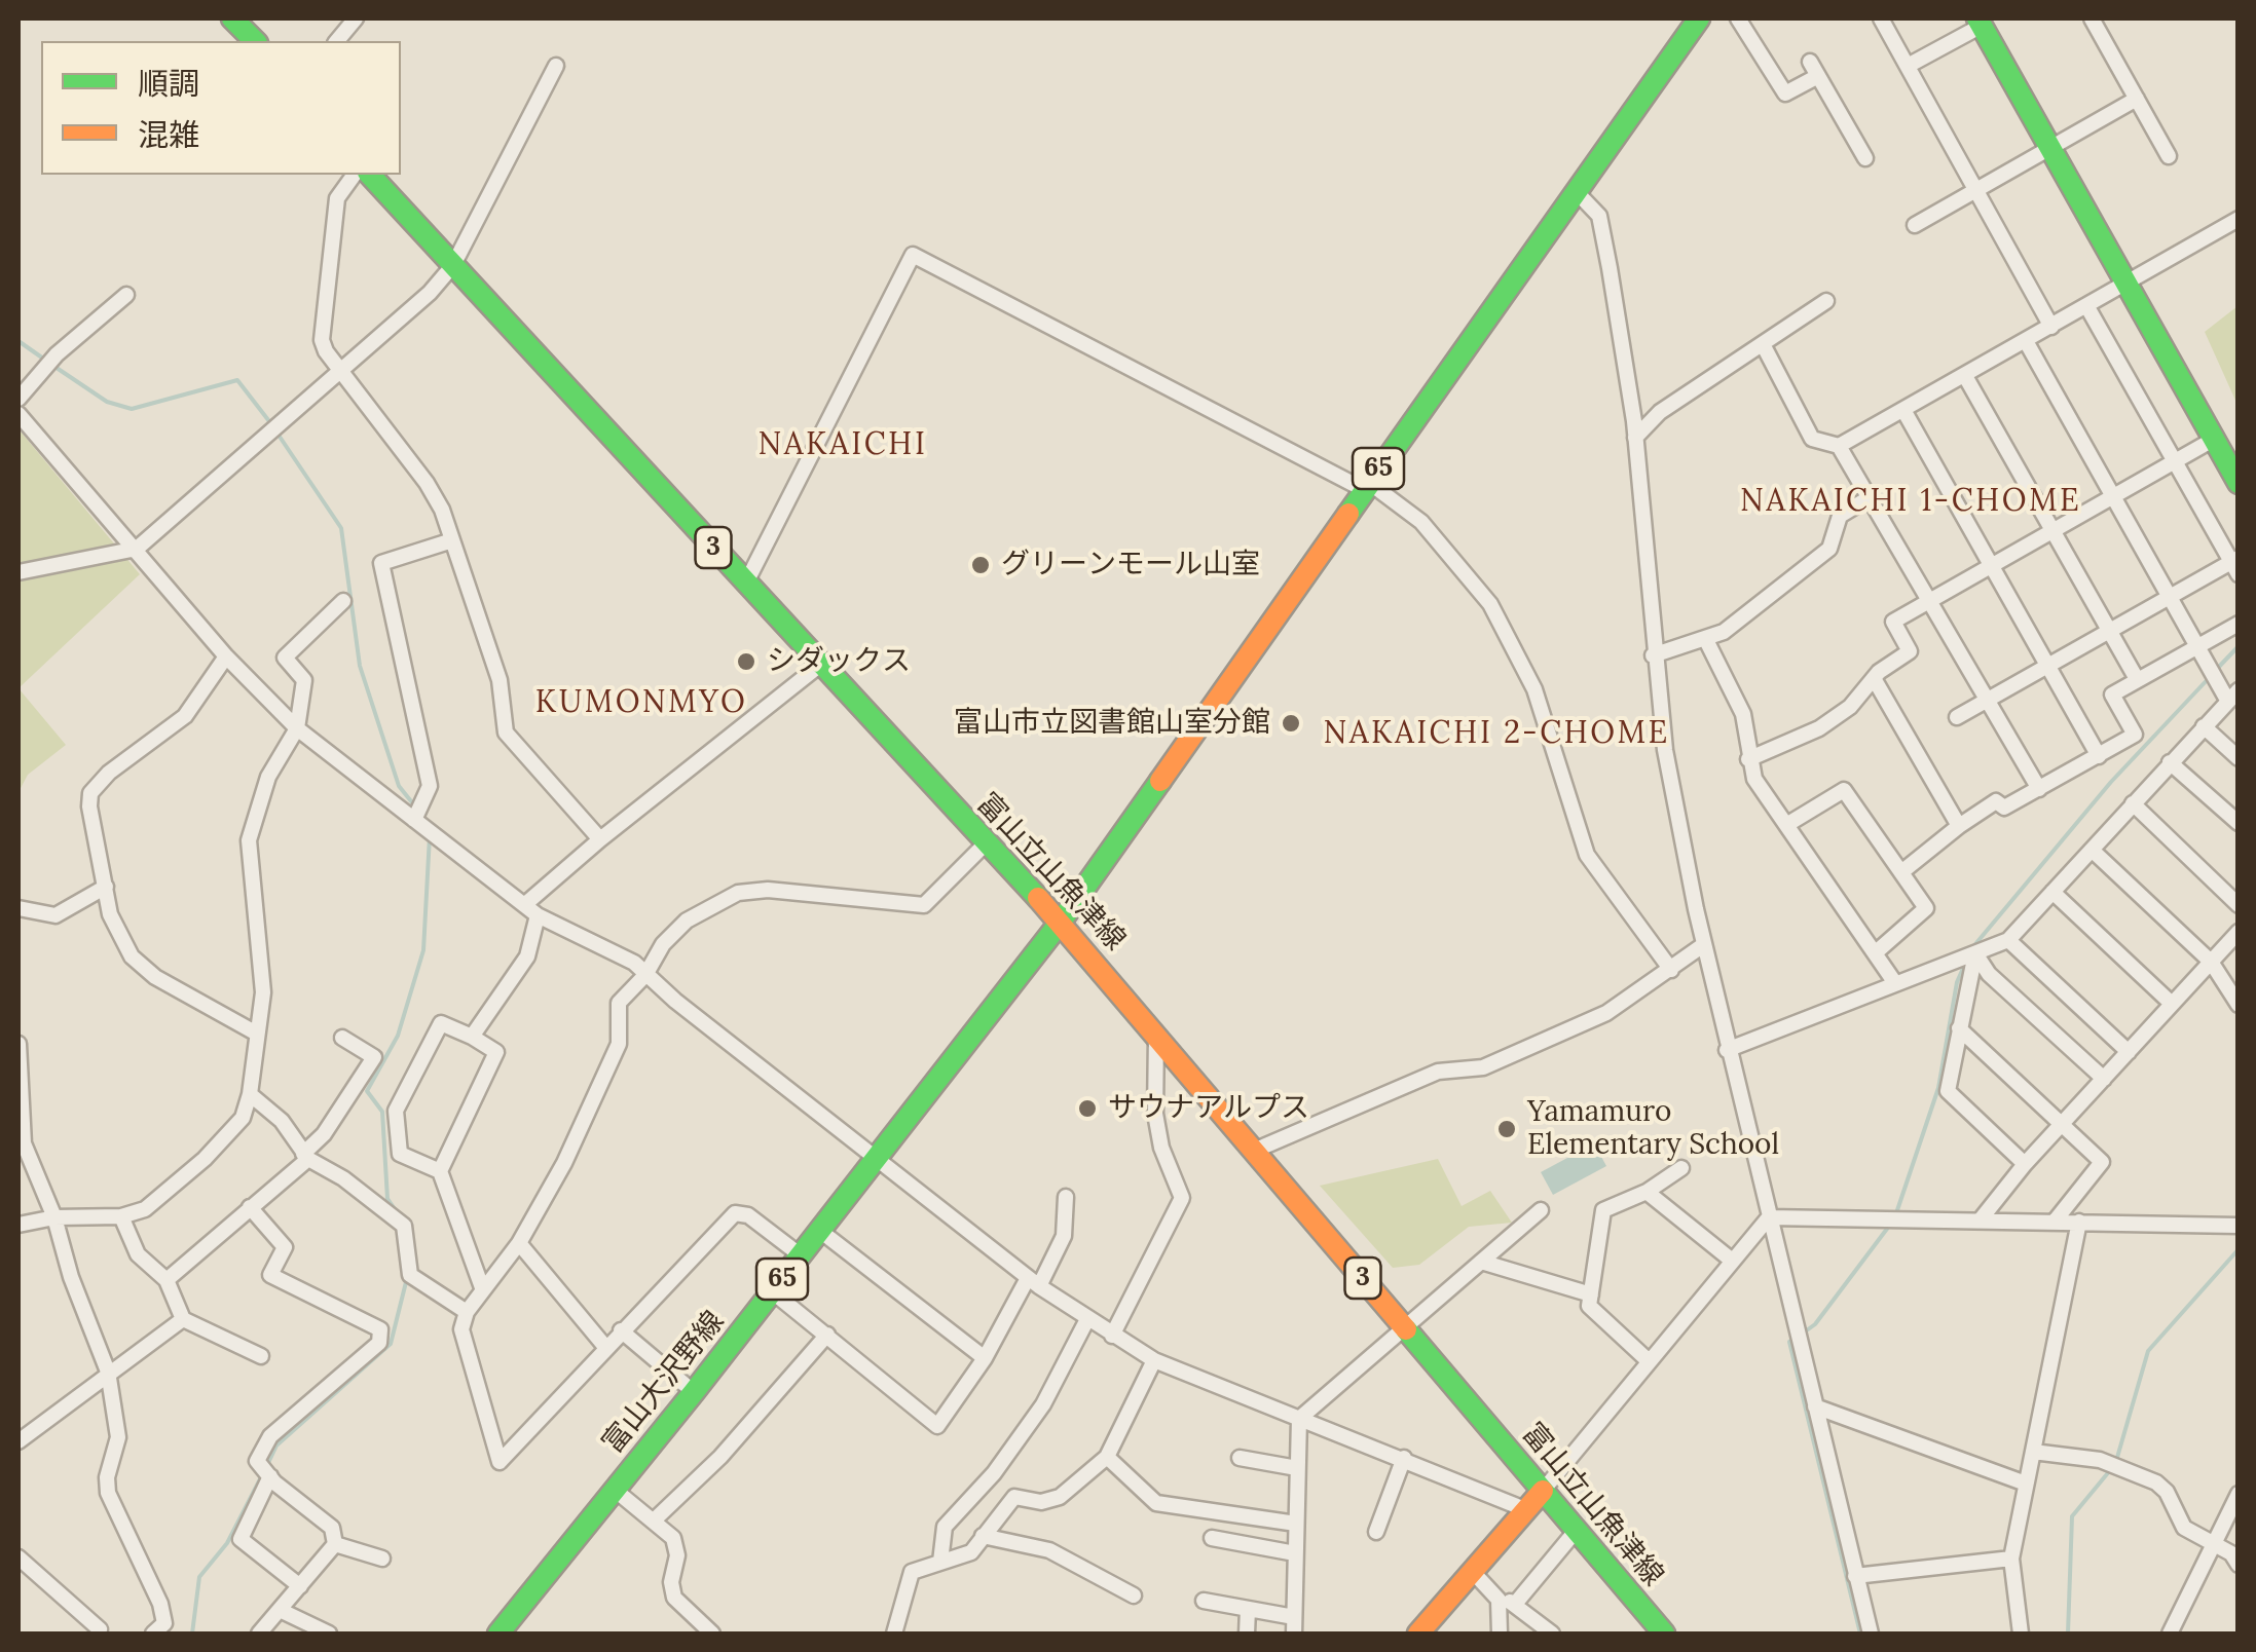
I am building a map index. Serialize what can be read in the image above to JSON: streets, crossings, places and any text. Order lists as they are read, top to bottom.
{
  "streets": {
    "main road": [
      "65",
      "3",
      "富山立山魚津線",
      "富山大沢野線"
    ]
  },
  "crossings": [
    ["65", "富山立山魚津線"],
    ["65", "富山大沢野線"],
    ["富山立山魚津線", "富山大沢野線"]
  ],
  "districts": [
    "NAKAICHI",
    "NAKAICHI 1-CHOME",
    "KUMONMYO",
    "NAKAICHI 2-CHOME"
  ],
  "places": [
    "グリーンモール山室",
    "シダックス",
    "富山市立図書館山室分館",
    "サウナアルプス",
    "Yamamuro Elementary School"
  ],
  "legend": ["順調", "混雑"]
}
